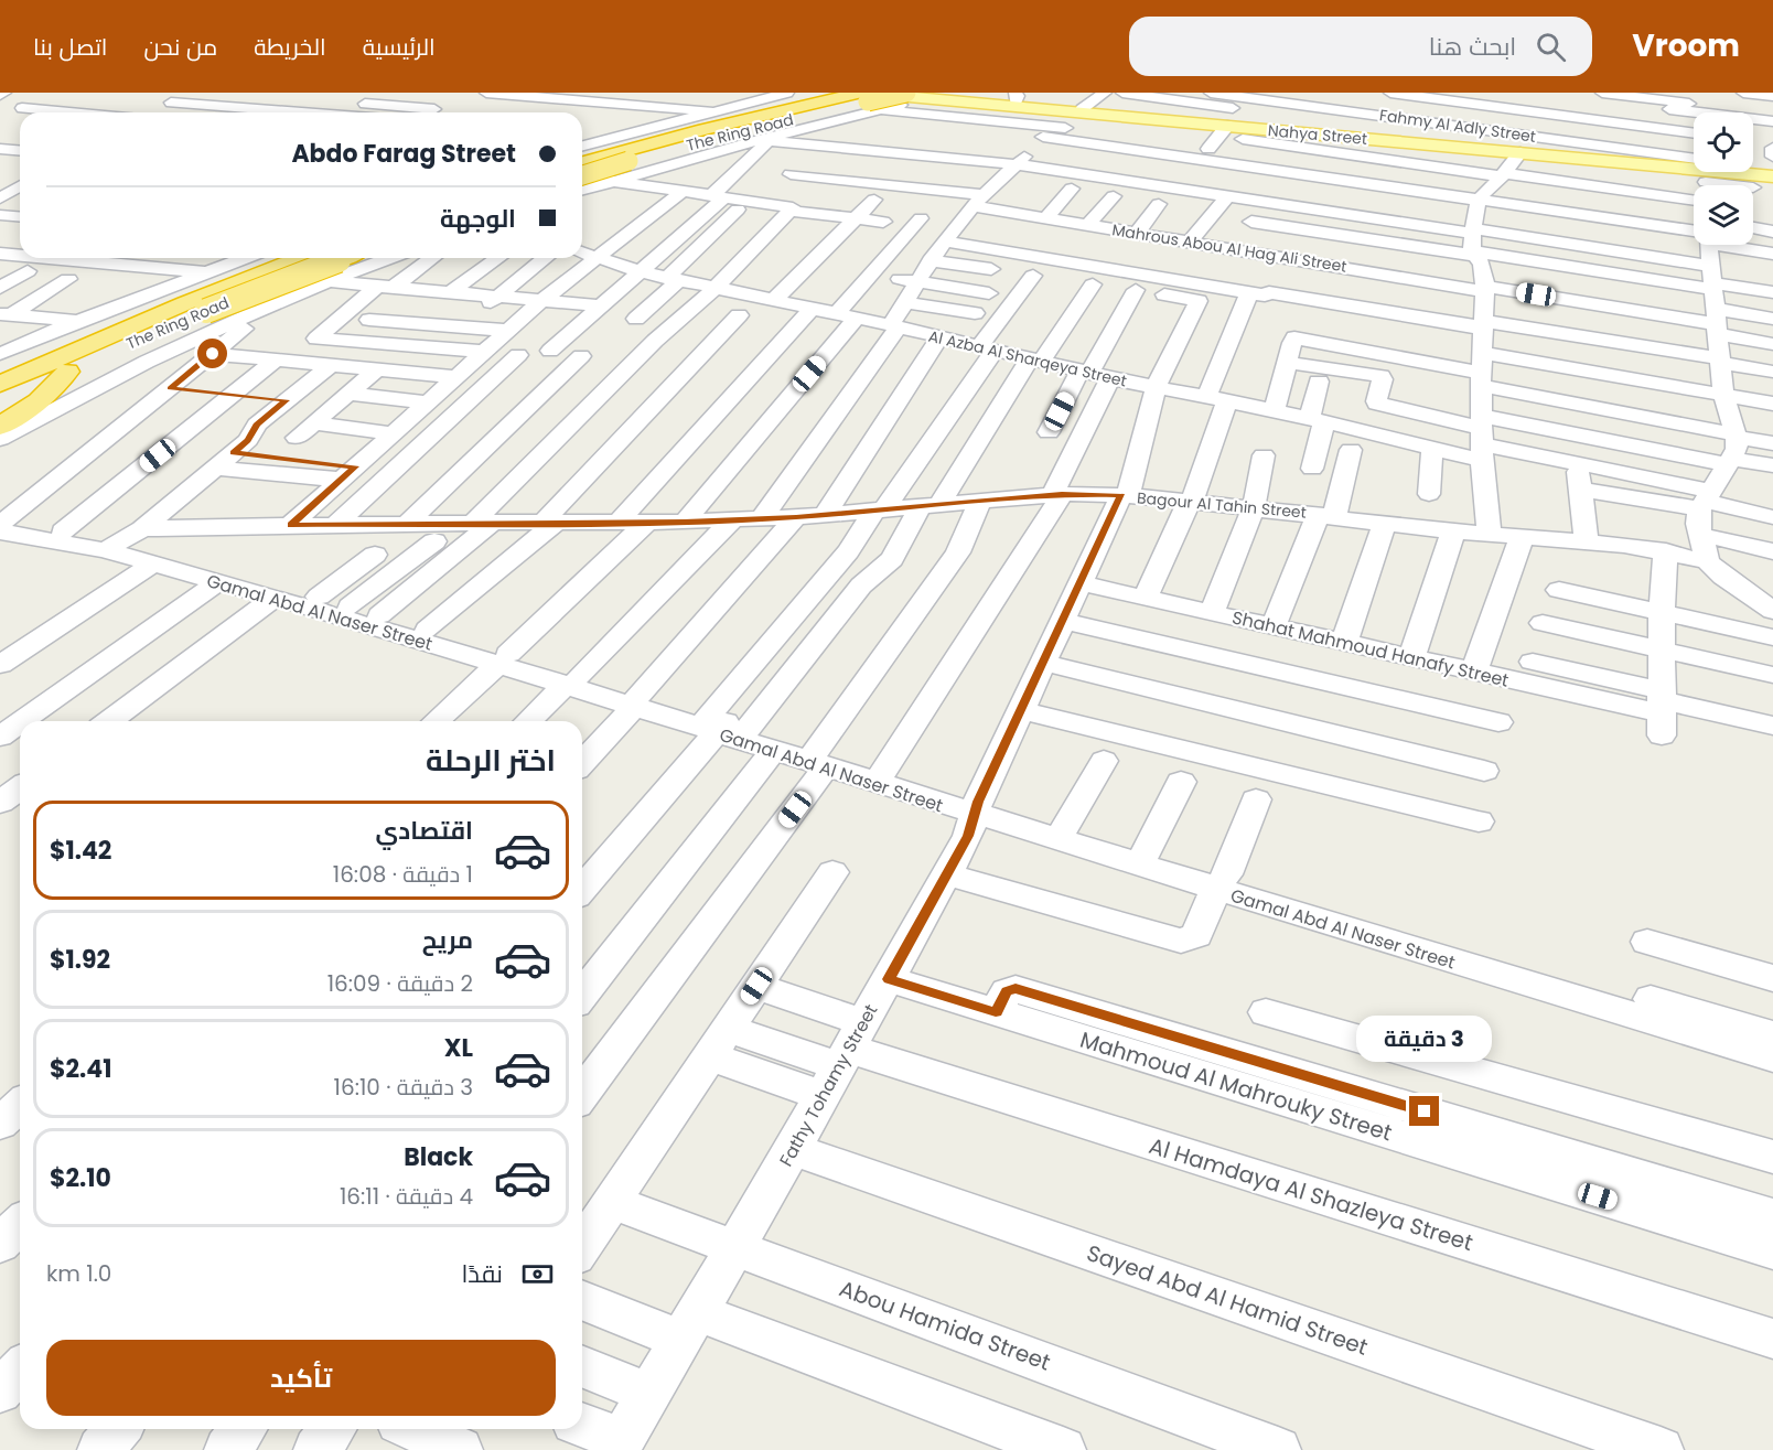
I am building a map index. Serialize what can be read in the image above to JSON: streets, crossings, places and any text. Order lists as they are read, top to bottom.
{
  "streets": {
    "highway": ["The Ring Road"],
    "main road": ["Nahya Street"],
    "street": [
      "Fahmy Al Adly Street",
      "Mahrous Abou Al Hag Ali Street",
      "Al Azba Al Sharqeya Street",
      "Bagour Al Tahin Street",
      "Gamal Abd Al Naser Street",
      "Shahat Mahmoud Hanafy Street",
      "Fathy Tohamy Street",
      "Mahmoud Al Mahrouky Street",
      "Al Hamdaya Al Shazleya Street",
      "Sayed Abd Al Hamid Street",
      "Abou Hamida Street"
    ]
  },
  "crossings": [
    ["Fahmy Al Adly Street", "Nahya Street"],
    ["The Ring Road", "Nahya Street"],
    ["Nahya Street", "Mahrous Abou Al Hag Ali Street"],
    ["Al Azba Al Sharqeya Street", "Fathy Tohamy Street"],
    ["Bagour Al Tahin Street", "Gamal Abd Al Naser Street"],
    ["Bagour Al Tahin Street", "Fathy Tohamy Street"],
    ["Gamal Abd Al Naser Street", "Fathy Tohamy Street"],
    ["Shahat Mahmoud Hanafy Street", "Fathy Tohamy Street"],
    ["Fathy Tohamy Street", "Mahmoud Al Mahrouky Street"],
    ["Fathy Tohamy Street", "Al Hamdaya Al Shazleya Street"],
    ["Fathy Tohamy Street", "Sayed Abd Al Hamid Street"],
    ["Fathy Tohamy Street", "Abou Hamida Street"]
  ],
  "page": {
    "header": "Vroom",
    "search": "ابحث هنا",
    "nav": [
      "الرئيسية",
      "الخريطة",
      "من نحن",
      "اتصل بنا"
    ],
    "banner": ["Abdo Farag Street", "الوجهة"],
    "heading": "اختر الرحلة",
    "list": [
      {
        "name": "اقتصادي",
        "note": "1 دقيقة · 16:08",
        "value": "$1.42"
      },
      {
        "name": "مريح",
        "note": "2 دقيقة · 16:09",
        "value": "$1.92"
      },
      {
        "name": "XL",
        "note": "3 دقيقة · 16:10",
        "value": "$2.41"
      },
      {
        "name": "Black",
        "note": "4 دقيقة · 16:11",
        "value": "$2.10"
      }
    ],
    "bubble": "3 دقيقة",
    "pay": ["نقدًا", "1.0 km"],
    "buttons": "تأكيد"
  }
}
